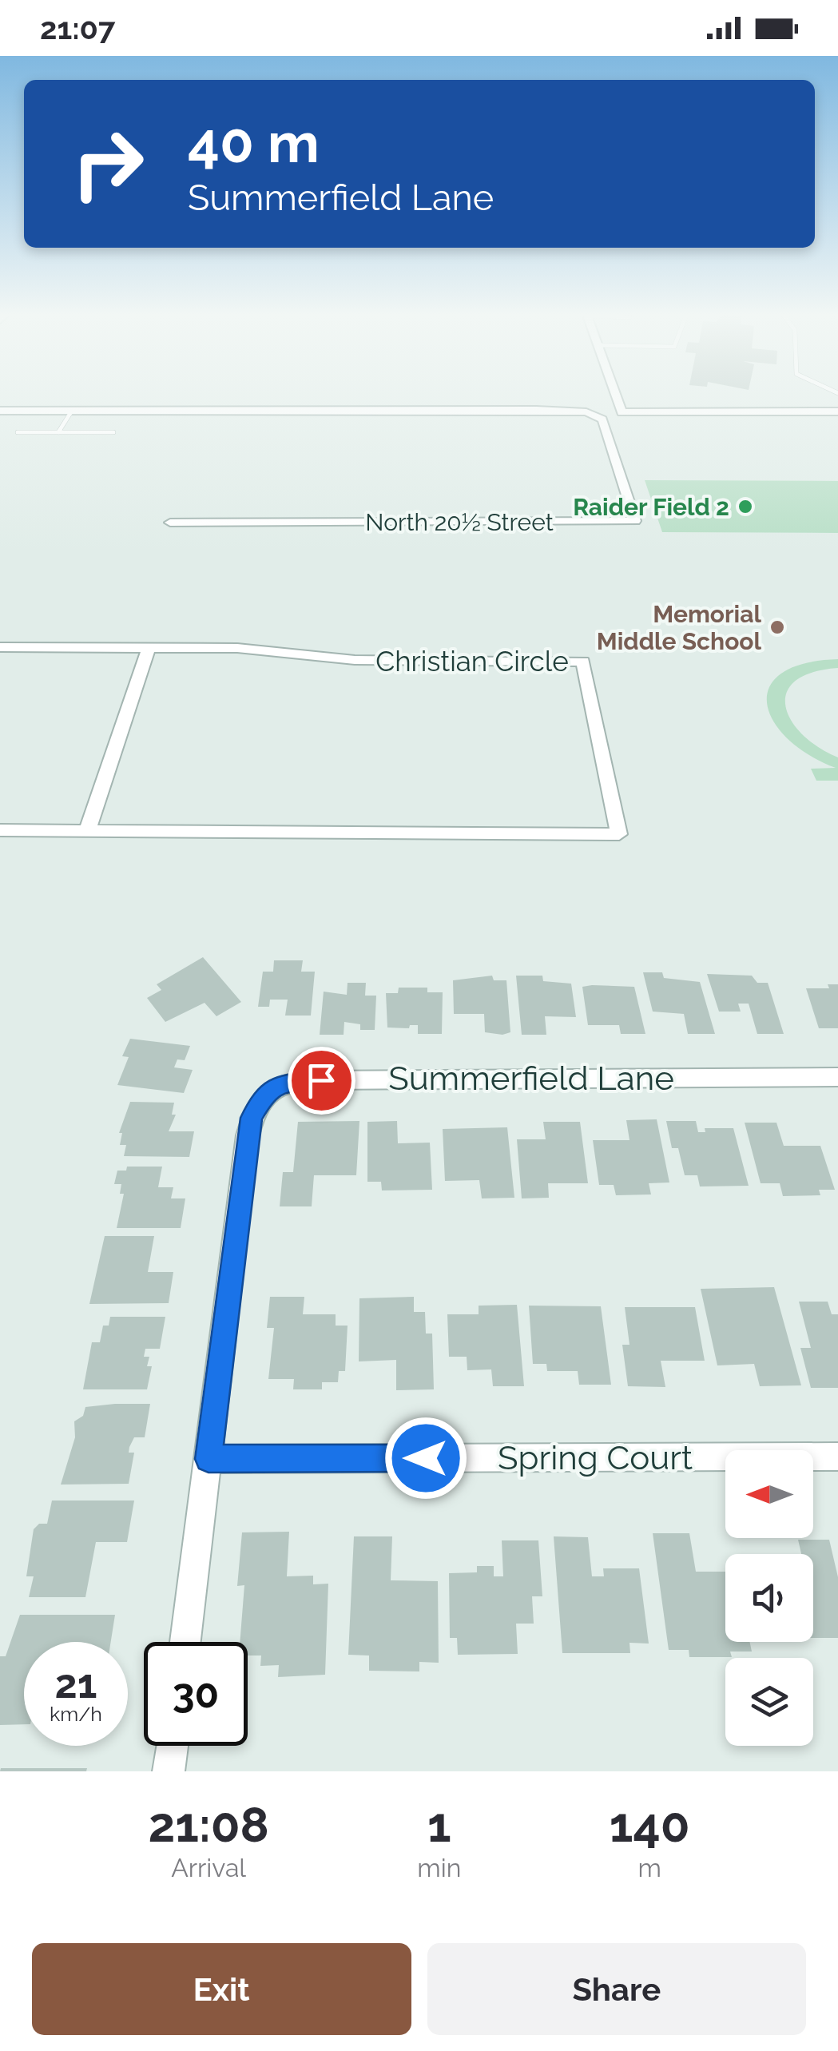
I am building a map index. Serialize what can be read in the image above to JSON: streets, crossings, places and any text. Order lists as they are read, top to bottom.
{
  "streets": {
    "street": [
      "North 20½ Street",
      "Christian Circle",
      "Summerfield Lane",
      "Spring Court"
    ]
  },
  "crossings": [
    ["Summerfield Lane", "Spring Court"]
  ],
  "places": ["Raider Field 2", "Memorial Middle School"],
  "north": "left",
  "page": {
    "status": "21:07",
    "turn": ["40 m", "Summerfield Lane"],
    "speed": "21 km/h",
    "limit": "30",
    "eta": [
      "21:08",
      "Arrival",
      "1",
      "min",
      "140",
      "m"
    ],
    "buttons": ["Exit", "Share"]
  }
}
